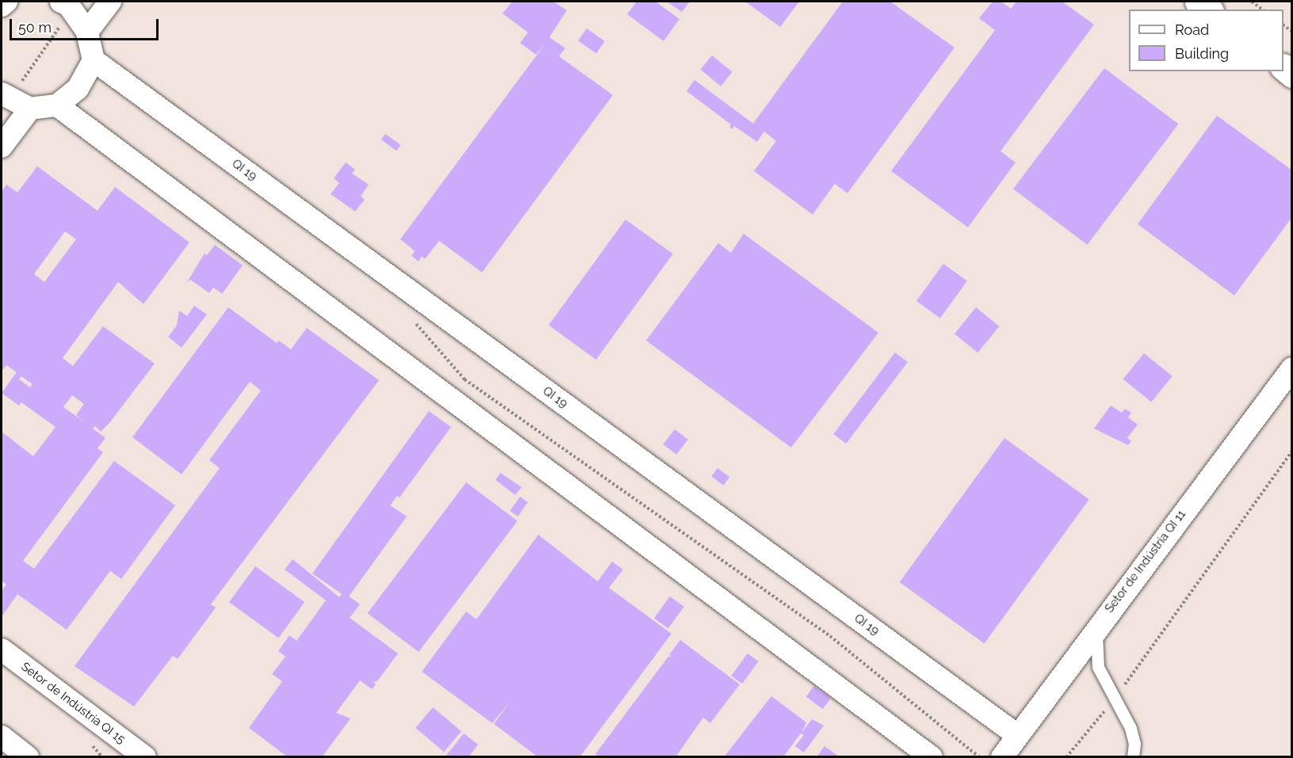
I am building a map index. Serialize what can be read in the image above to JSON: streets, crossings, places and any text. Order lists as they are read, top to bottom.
{
  "streets": {
    "street": ["QI 19", "Setor de Indústria QI 11", "Setor de Indústria QI 15"]
  },
  "crossings": [
    ["QI 19", "Setor de Indústria QI 11"]
  ],
  "legend": ["Road", "Building"],
  "scale_bar": "50 m"
}
